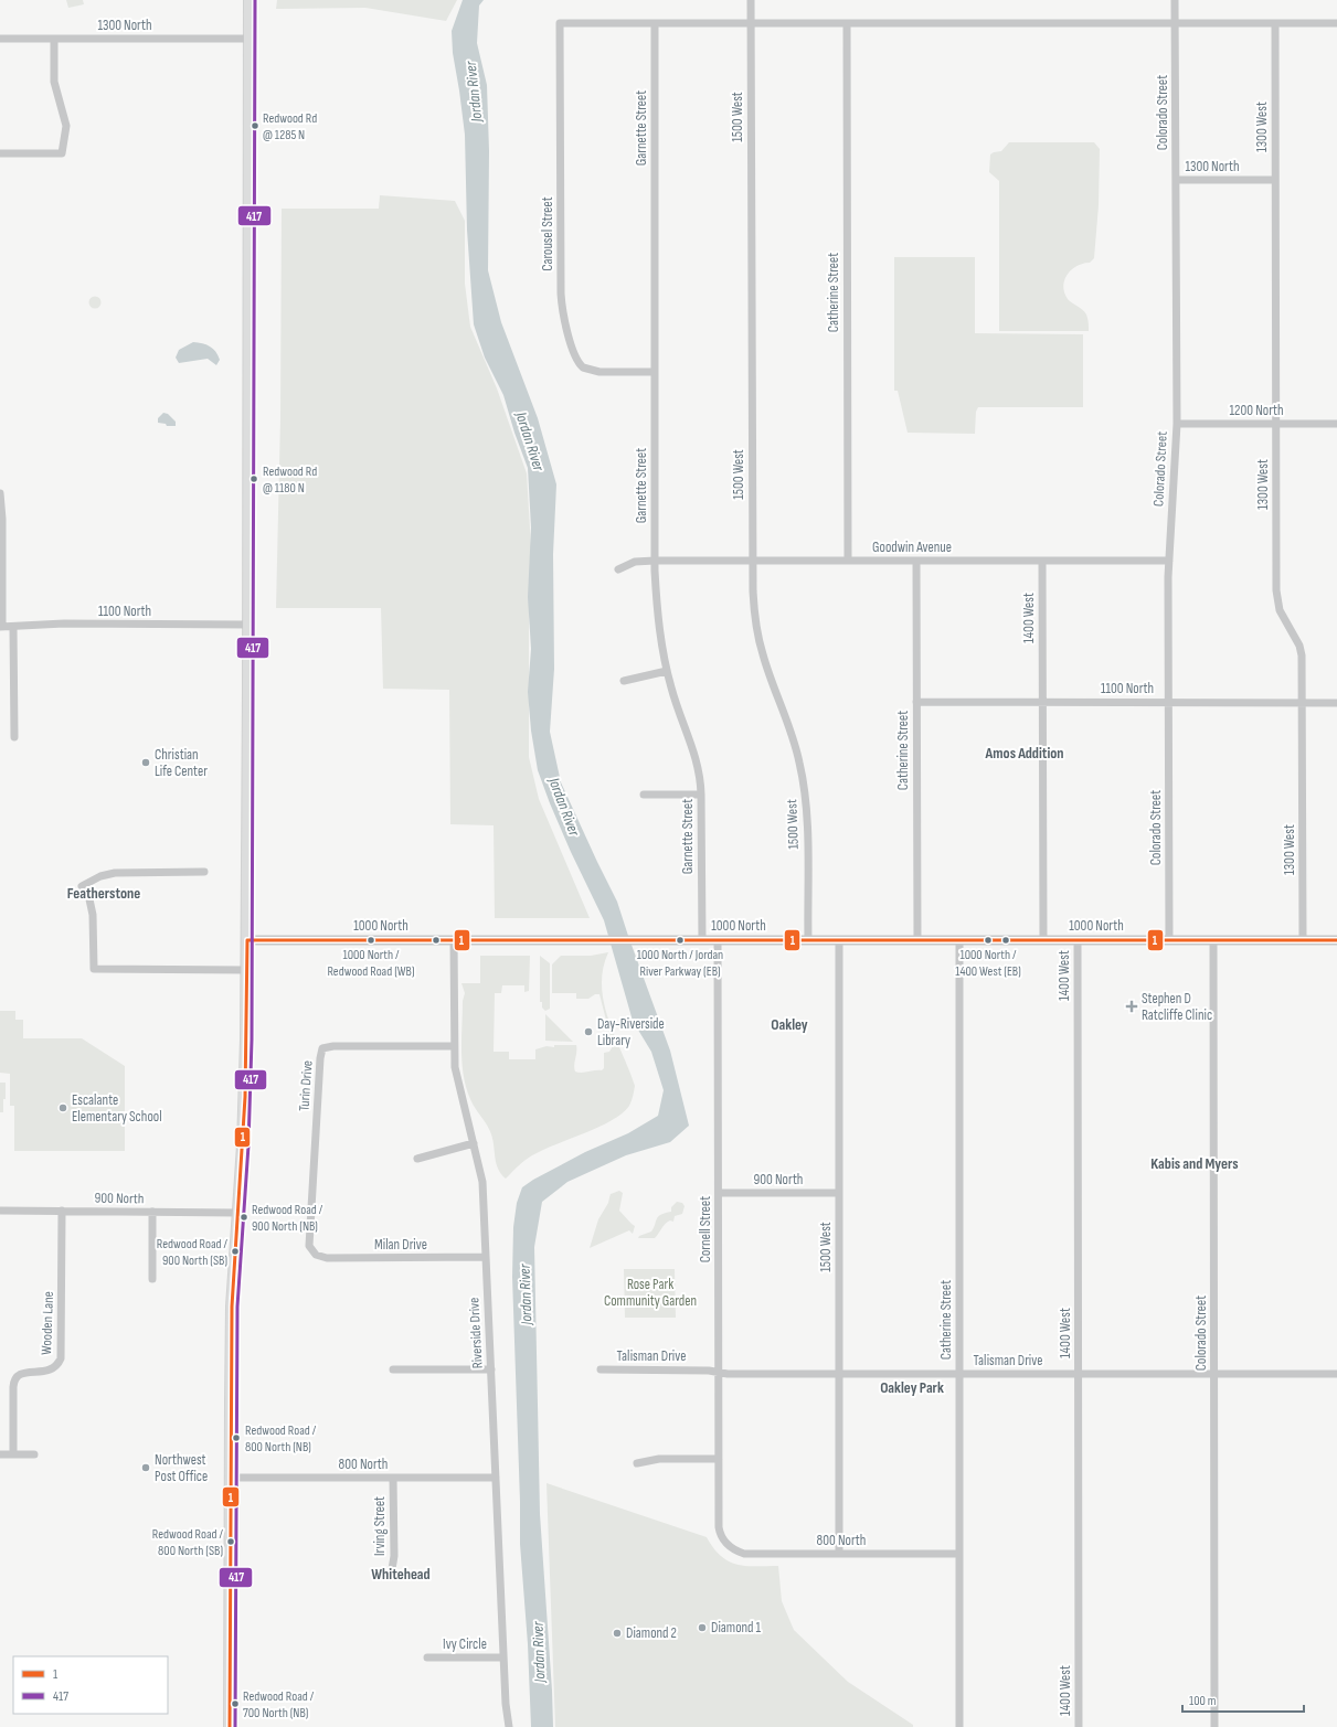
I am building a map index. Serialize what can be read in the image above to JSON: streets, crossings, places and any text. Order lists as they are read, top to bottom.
{
  "streets": {
    "street": [
      "1300 North",
      "Colorado Street",
      "1500 West",
      "1300 West",
      "Garnette Street",
      "Carousel Street",
      "Catherine Street",
      "1200 North",
      "Goodwin Avenue",
      "1100 North",
      "1400 West",
      "1000 North",
      "Turin Drive",
      "900 North",
      "Cornell Street",
      "Milan Drive",
      "Wooden Lane",
      "Riverside Drive",
      "Talisman Drive",
      "800 North",
      "Irving Street",
      "Ivy Circle"
    ]
  },
  "crossings": [
    ["1300 North", "Colorado Street"],
    ["1300 North", "1300 West"],
    ["Colorado Street", "1200 North"],
    ["Colorado Street", "Goodwin Avenue"],
    ["Colorado Street", "1100 North"],
    ["Colorado Street", "1000 North"],
    ["Colorado Street", "Talisman Drive"],
    ["1500 West", "Goodwin Avenue"],
    ["1500 West", "1000 North"],
    ["1500 West", "900 North"],
    ["1500 West", "Talisman Drive"],
    ["1500 West", "800 North"],
    ["1300 West", "1200 North"],
    ["1300 West", "1100 North"],
    ["1300 West", "1000 North"],
    ["Garnette Street", "Carousel Street"],
    ["Garnette Street", "Goodwin Avenue"],
    ["Garnette Street", "1000 North"],
    ["Catherine Street", "Goodwin Avenue"],
    ["Catherine Street", "1100 North"],
    ["Catherine Street", "1000 North"],
    ["Catherine Street", "Talisman Drive"],
    ["Catherine Street", "800 North"],
    ["Goodwin Avenue", "1400 West"],
    ["1100 North", "1400 West"],
    ["1400 West", "1000 North"],
    ["1400 West", "Talisman Drive"],
    ["1000 North", "Cornell Street"],
    ["1000 North", "Riverside Drive"],
    ["Turin Drive", "Milan Drive"],
    ["Turin Drive", "Riverside Drive"],
    ["900 North", "Cornell Street"],
    ["900 North", "Wooden Lane"],
    ["Cornell Street", "Talisman Drive"],
    ["Cornell Street", "800 North"],
    ["Milan Drive", "Riverside Drive"],
    ["Riverside Drive", "800 North"],
    ["Riverside Drive", "Ivy Circle"],
    ["800 North", "Irving Street"]
  ],
  "districts": [
    "Amos Addition",
    "Featherstone",
    "Oakley",
    "Kabis and Myers",
    "Oakley Park",
    "Whitehead"
  ],
  "water": ["Jordan River"],
  "parks": ["Rose Park Community Garden"],
  "places": {
    "other": [
      "Redwood Rd @ 1285 N",
      "Redwood Rd @ 1180 N",
      "Christian Life Center",
      "1000 North / Redwood Road (WB)",
      "1000 North / Jordan River Parkway (EB)",
      "1000 North / 1400 West (EB)",
      "Day-Riverside Library",
      "Escalante Elementary School",
      "Redwood Road / 900 North (NB)",
      "Redwood Road / 900 North (SB)",
      "Redwood Road / 800 North (NB)",
      "Northwest Post Office",
      "Redwood Road / 800 North (SB)",
      "Diamond 1",
      "Diamond 2",
      "Redwood Road / 700 North (NB)"
    ],
    "health": ["Stephen D Ratcliffe Clinic"]
  },
  "lines": ["transit line 417", "transit line 1"],
  "legend": ["1", "417"],
  "scale_bar": "100 m"
}
